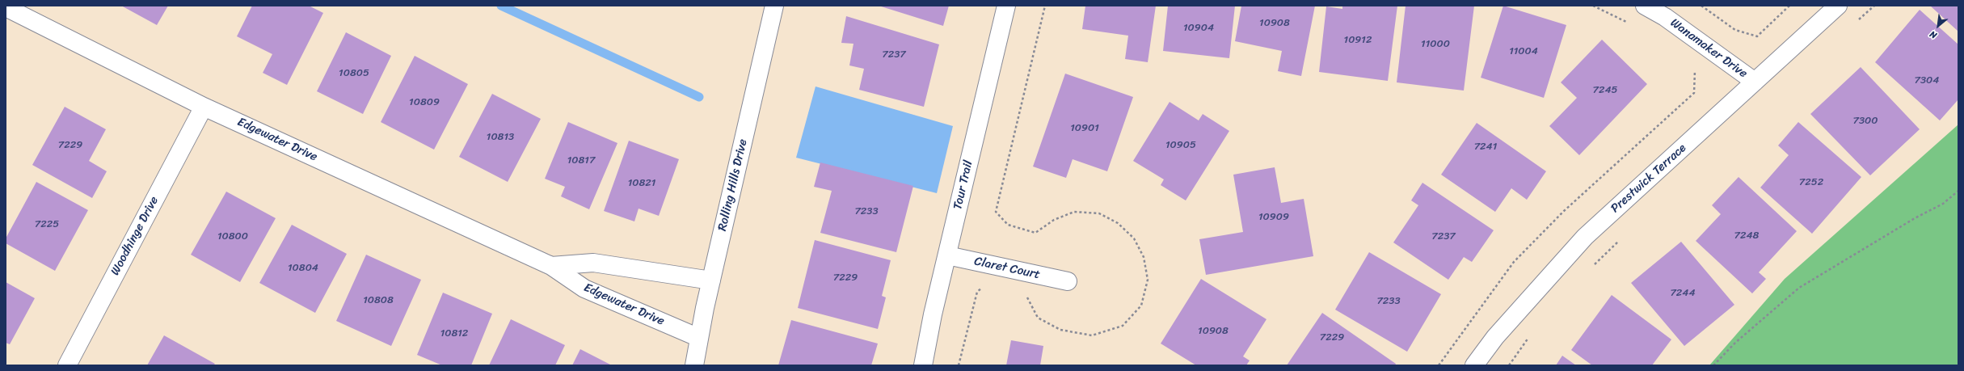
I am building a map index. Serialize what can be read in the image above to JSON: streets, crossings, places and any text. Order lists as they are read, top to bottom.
{
  "streets": {
    "street": [
      "Wanamaker Drive",
      "Edgewater Drive",
      "Prestwick Terrace",
      "Rolling Hills Drive",
      "Tour Trail",
      "Woodhinge Drive",
      "Claret Court"
    ]
  },
  "crossings": [
    ["Wanamaker Drive", "Prestwick Terrace"],
    ["Edgewater Drive", "Rolling Hills Drive"],
    ["Edgewater Drive", "Woodhinge Drive"],
    ["Tour Trail", "Claret Court"]
  ],
  "house_numbers": [
    "10908",
    "10904",
    "10912",
    "11000",
    "11004",
    "7237",
    "10805",
    "7304",
    "7245",
    "10809",
    "7300",
    "10901",
    "10813",
    "7229",
    "10905",
    "7241",
    "10817",
    "7252",
    "10821",
    "7233",
    "10909",
    "7225",
    "7248",
    "10800",
    "7237",
    "10804",
    "7229",
    "7244",
    "10808",
    "7233",
    "10908",
    "10812",
    "7229"
  ],
  "north": "bottom left"
}
